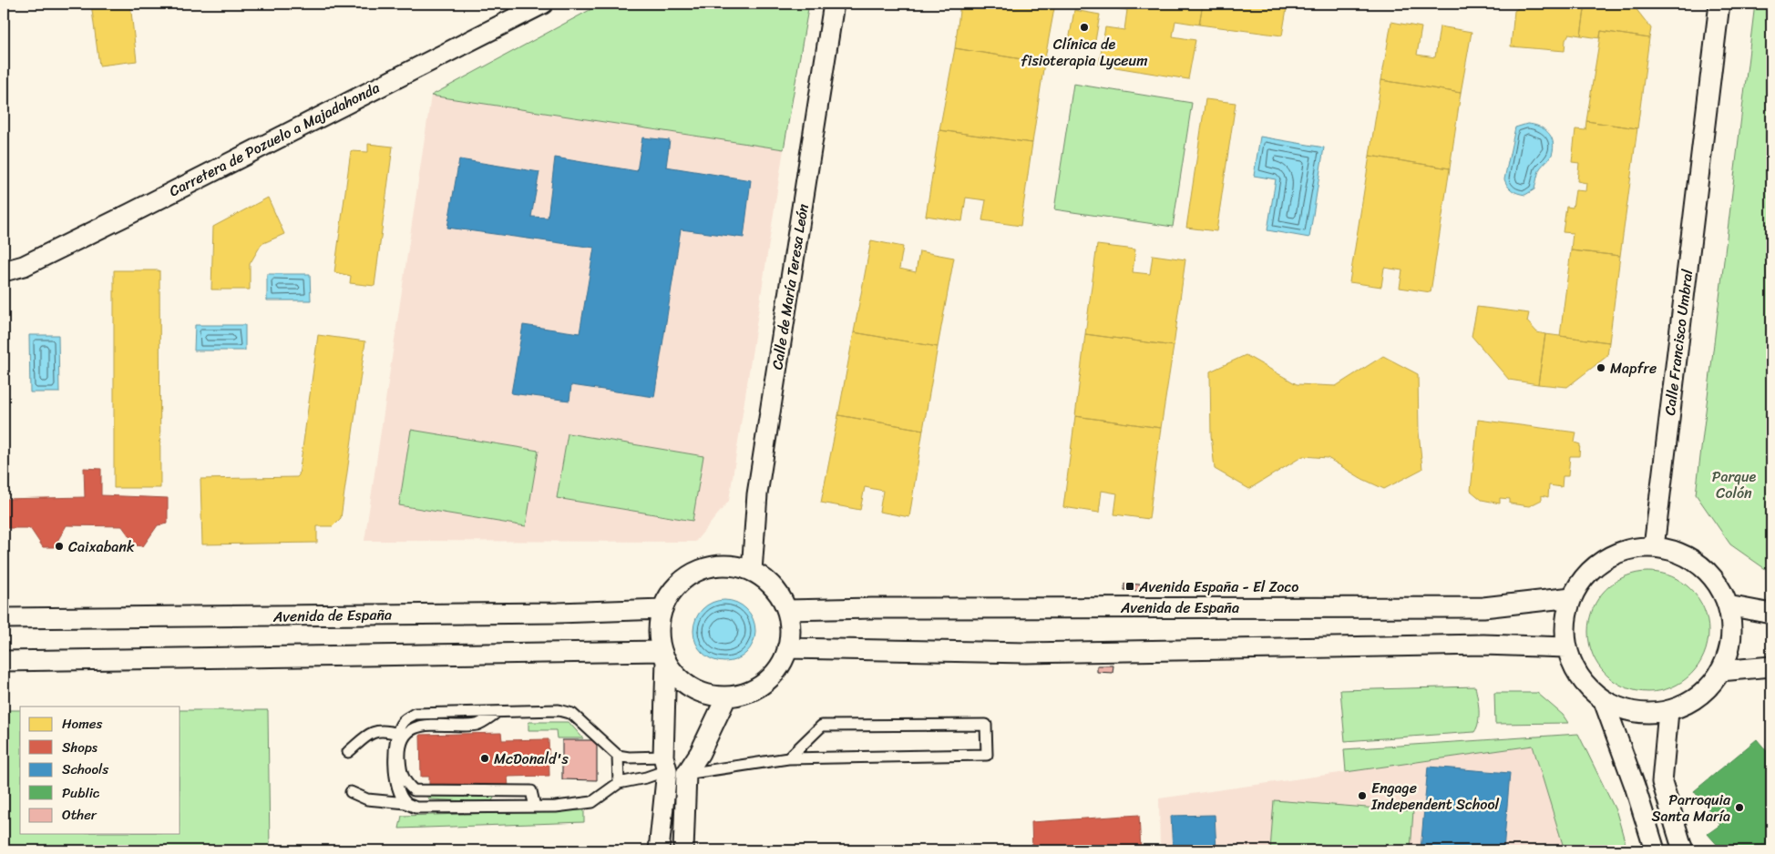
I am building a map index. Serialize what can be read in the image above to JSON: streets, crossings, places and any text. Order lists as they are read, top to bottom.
{
  "streets": {
    "street": [
      "Carretera de Pozuelo a Majadahonda",
      "Calle de María Teresa León",
      "Calle Francisco Umbral",
      "Avenida de España"
    ]
  },
  "crossings": [
    ["Calle de María Teresa León", "Avenida de España"]
  ],
  "parks": ["Parque Colón"],
  "places": {
    "other": [
      "Clínica de fisioterapia Lyceum",
      "Mapfre",
      "Caixabank",
      "McDonald's",
      "Engage Independent School",
      "Parroquia Santa María"
    ],
    "transit": ["Avenida España - El Zoco"]
  },
  "legend": [
    "Homes",
    "Shops",
    "Schools",
    "Public",
    "Other"
  ]
}
